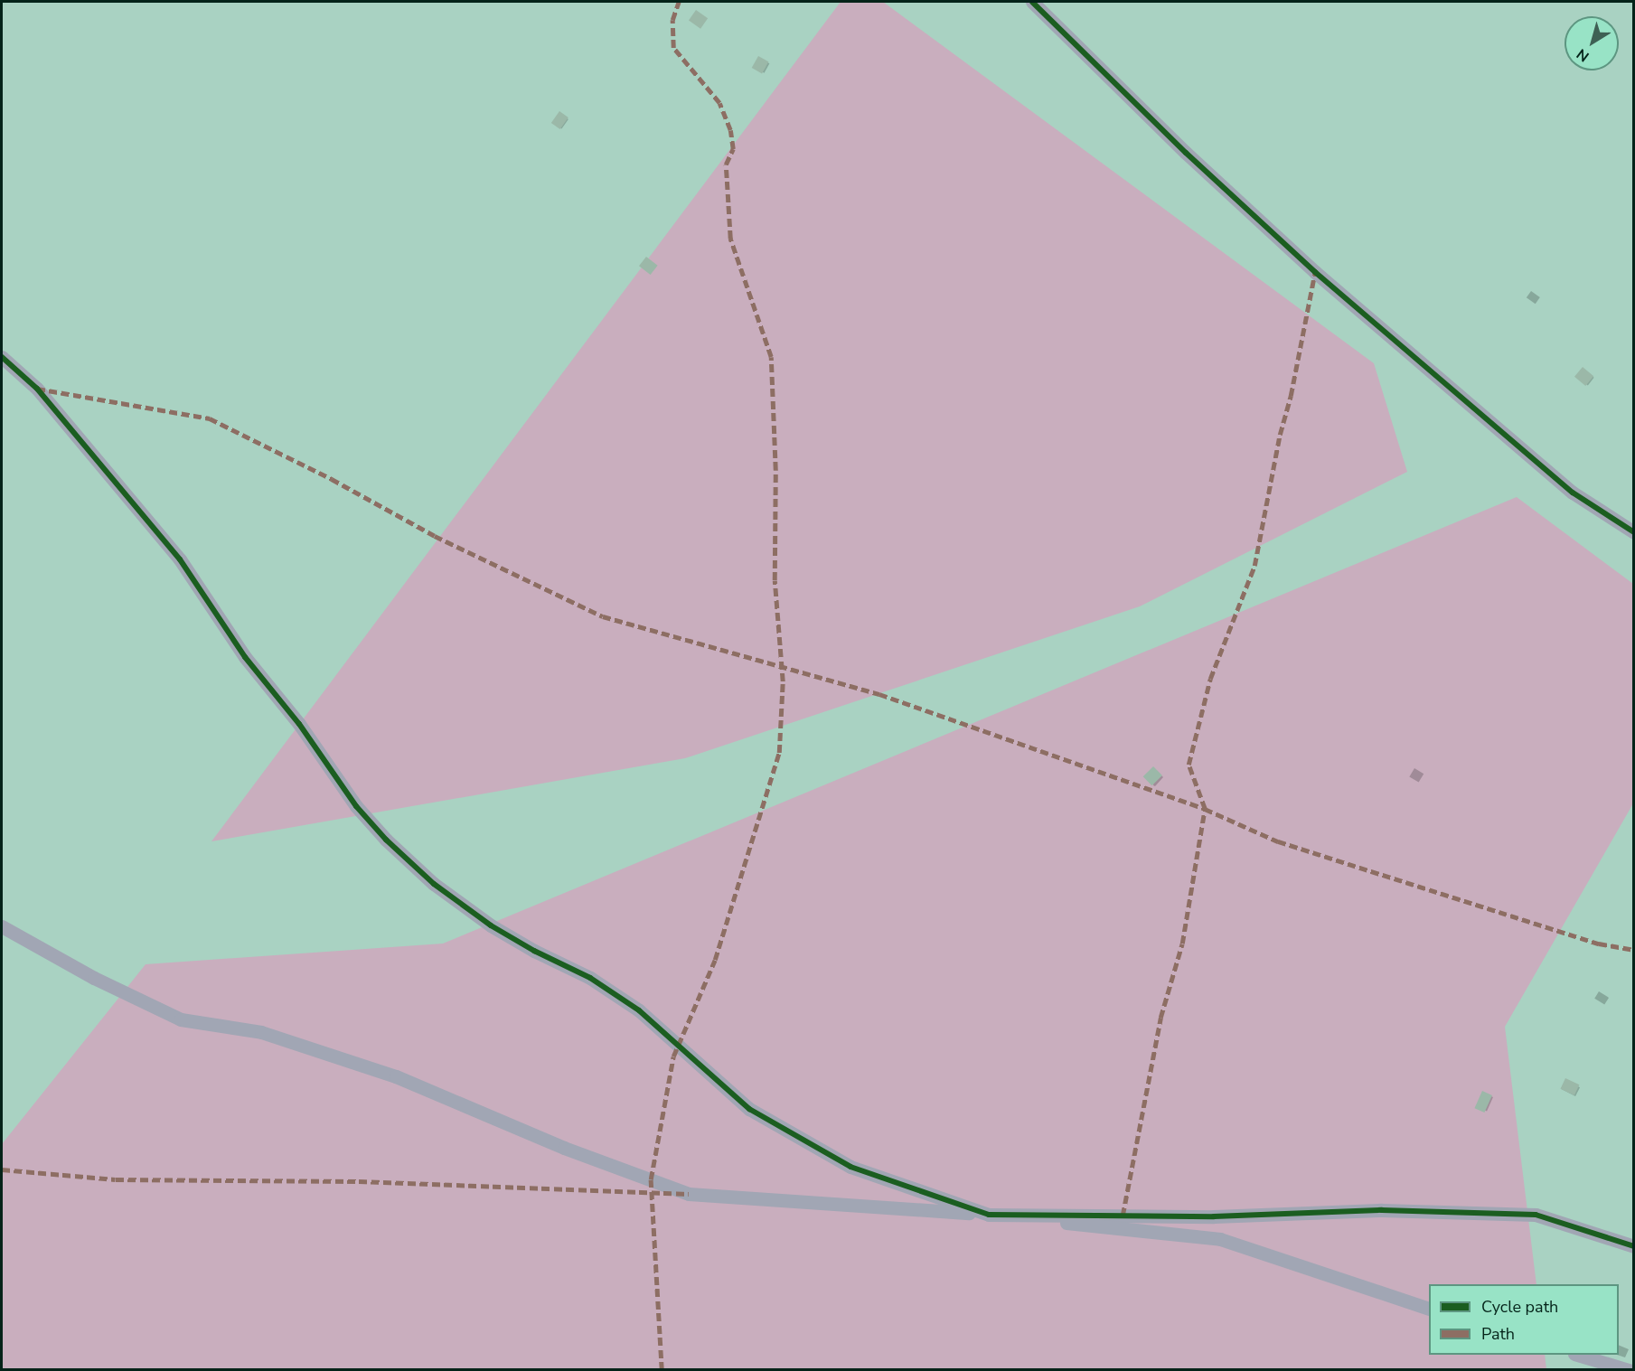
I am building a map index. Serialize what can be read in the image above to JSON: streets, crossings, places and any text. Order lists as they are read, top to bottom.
{
  "legend": ["Cycle path", "Path"],
  "north": "bottom left"
}
